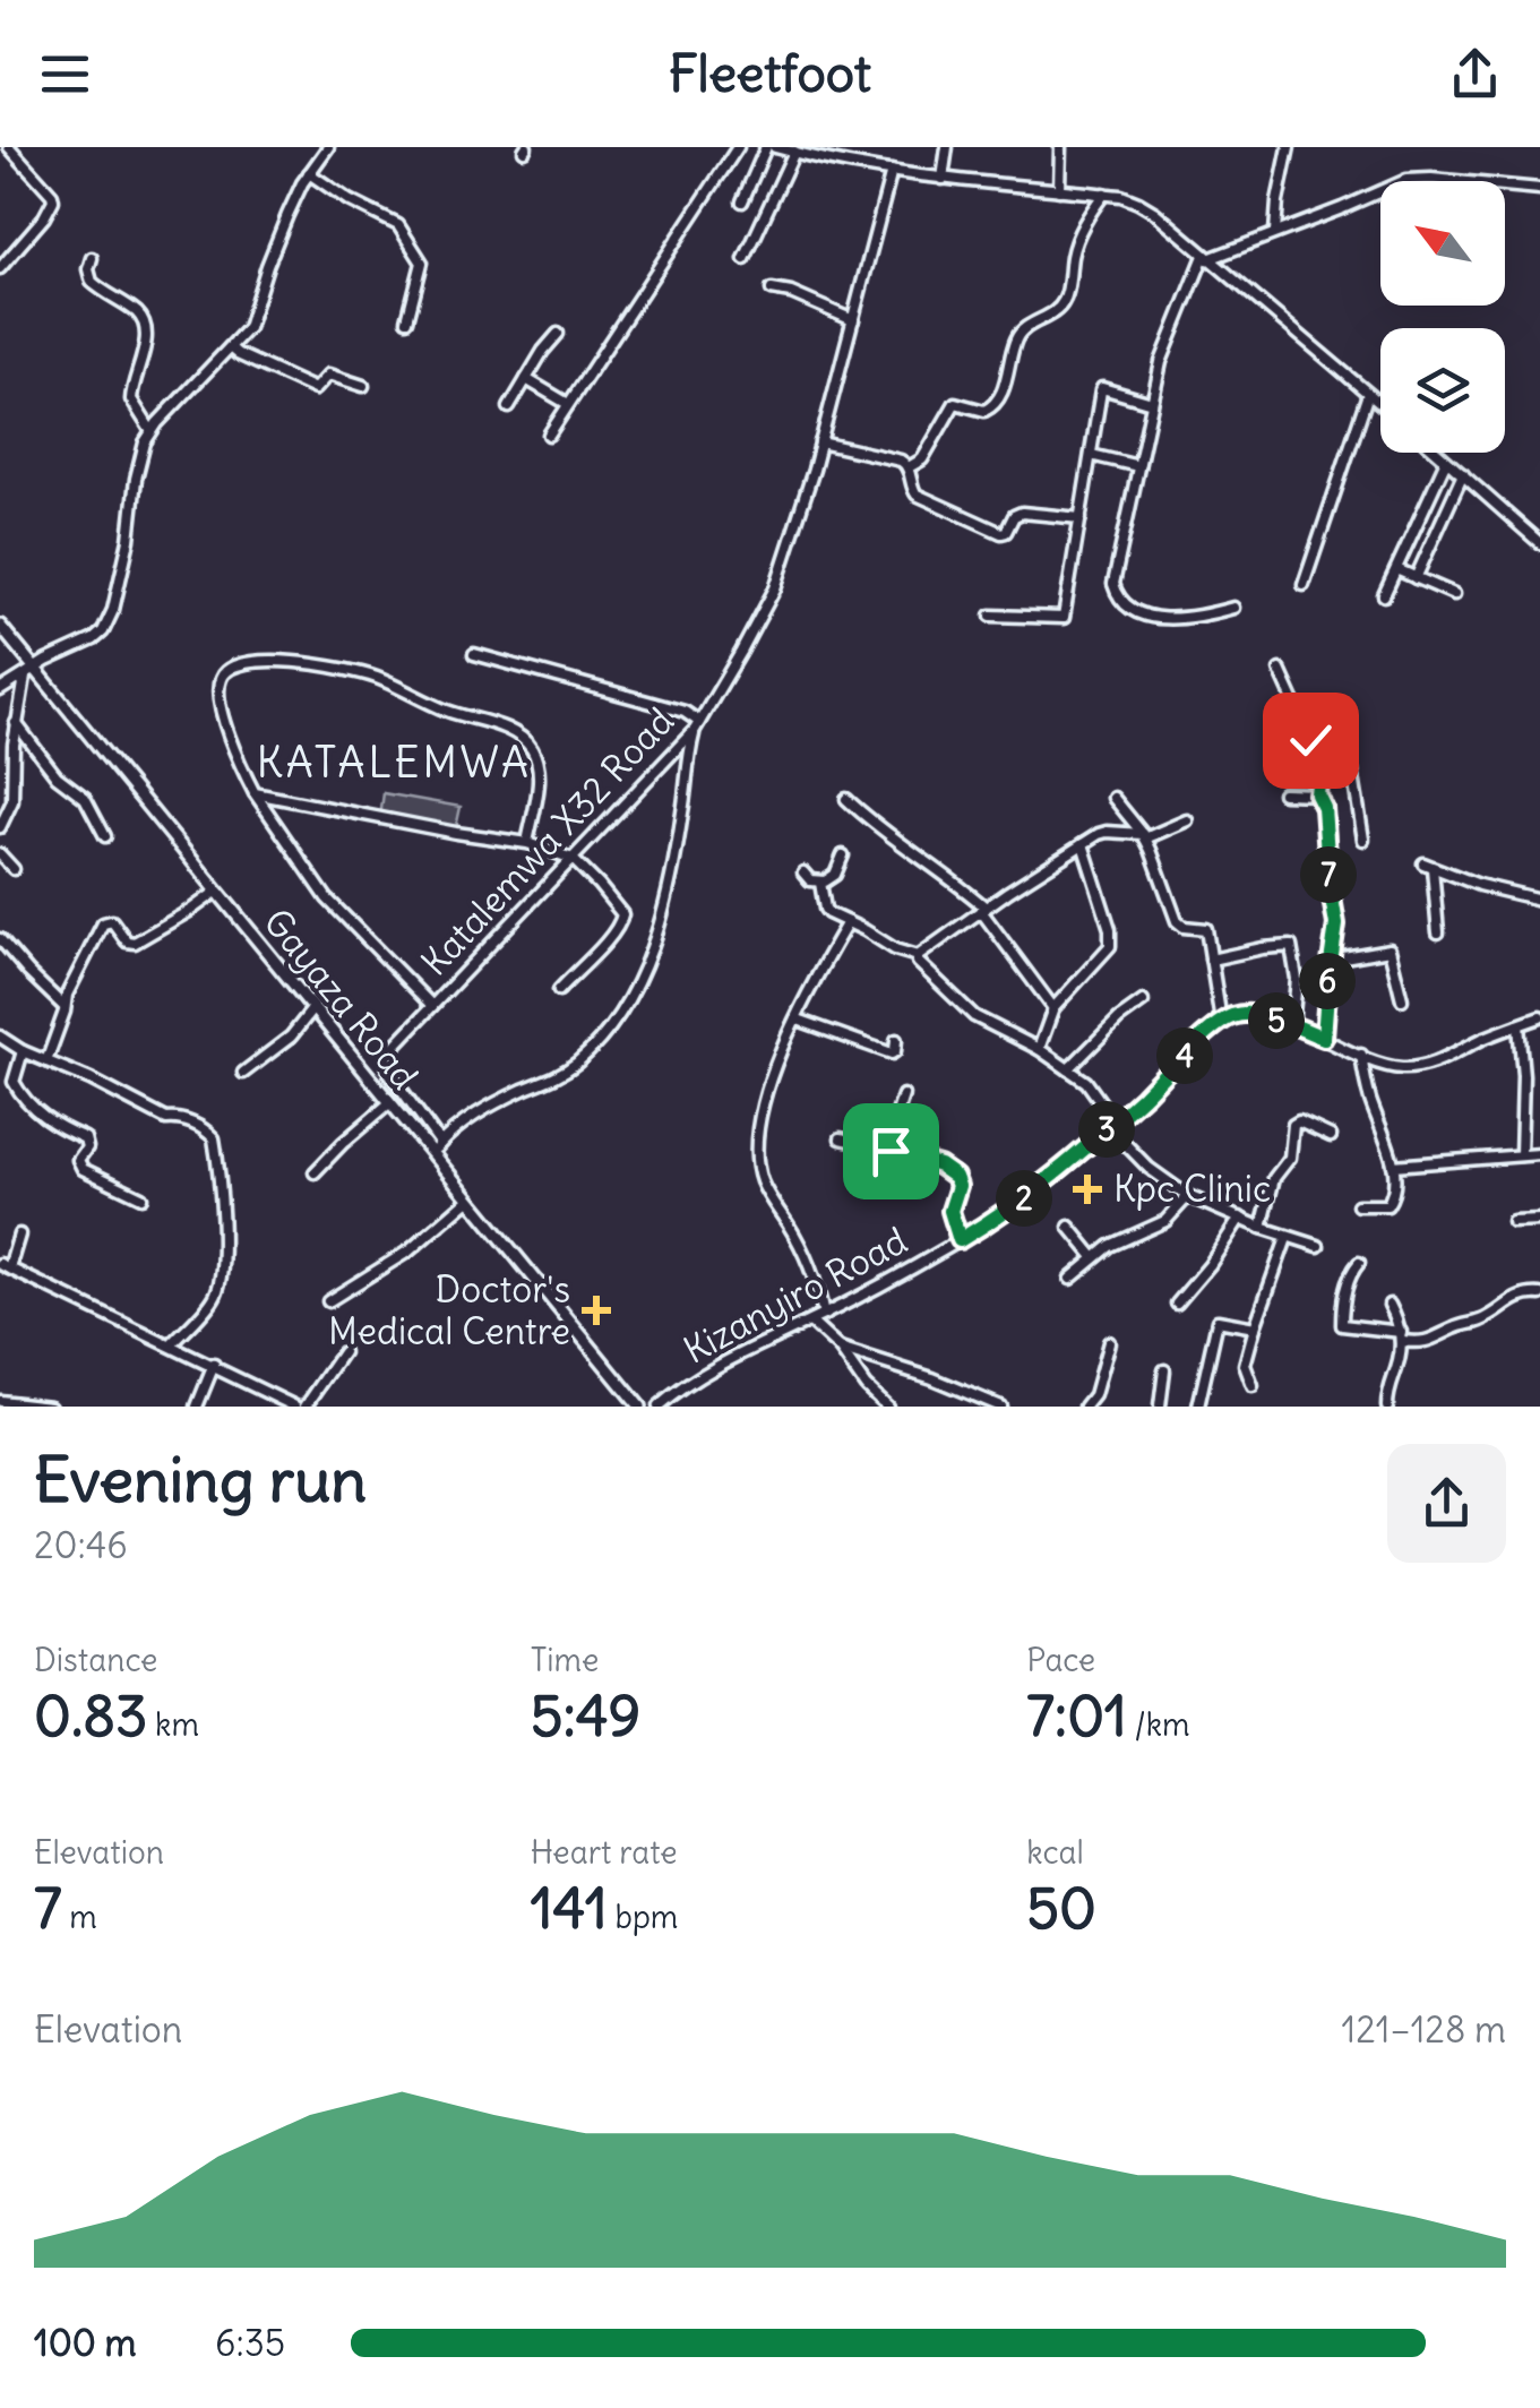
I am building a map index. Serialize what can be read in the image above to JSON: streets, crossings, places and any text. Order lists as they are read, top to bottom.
{
  "streets": {
    "main road": ["Gayaza Road"],
    "street": ["Katalemwa X32 Road", "Kizanyiro Road"]
  },
  "districts": ["KATALEMWA"],
  "places": {
    "health": ["Kpc Clinic", "Doctor's Medical Centre"]
  },
  "north": "top left",
  "page": {
    "header": "Fleetfoot",
    "pins": [
      "7",
      "6",
      "5",
      "4",
      "3",
      "2"
    ],
    "heading": ["Evening run", "20:46"],
    "stats": [
      ["Distance", "0.83 km"],
      ["Time", "5:49"],
      ["Pace", "7:01 /km"],
      ["Elevation", "7 m"],
      ["Heart rate", "141 bpm"],
      ["kcal", "50"]
    ],
    "chart": ["Elevation", "121–128 m"],
    "list": [
      {
        "name": "100 m",
        "note": "6:35"
      }
    ]
  }
}
